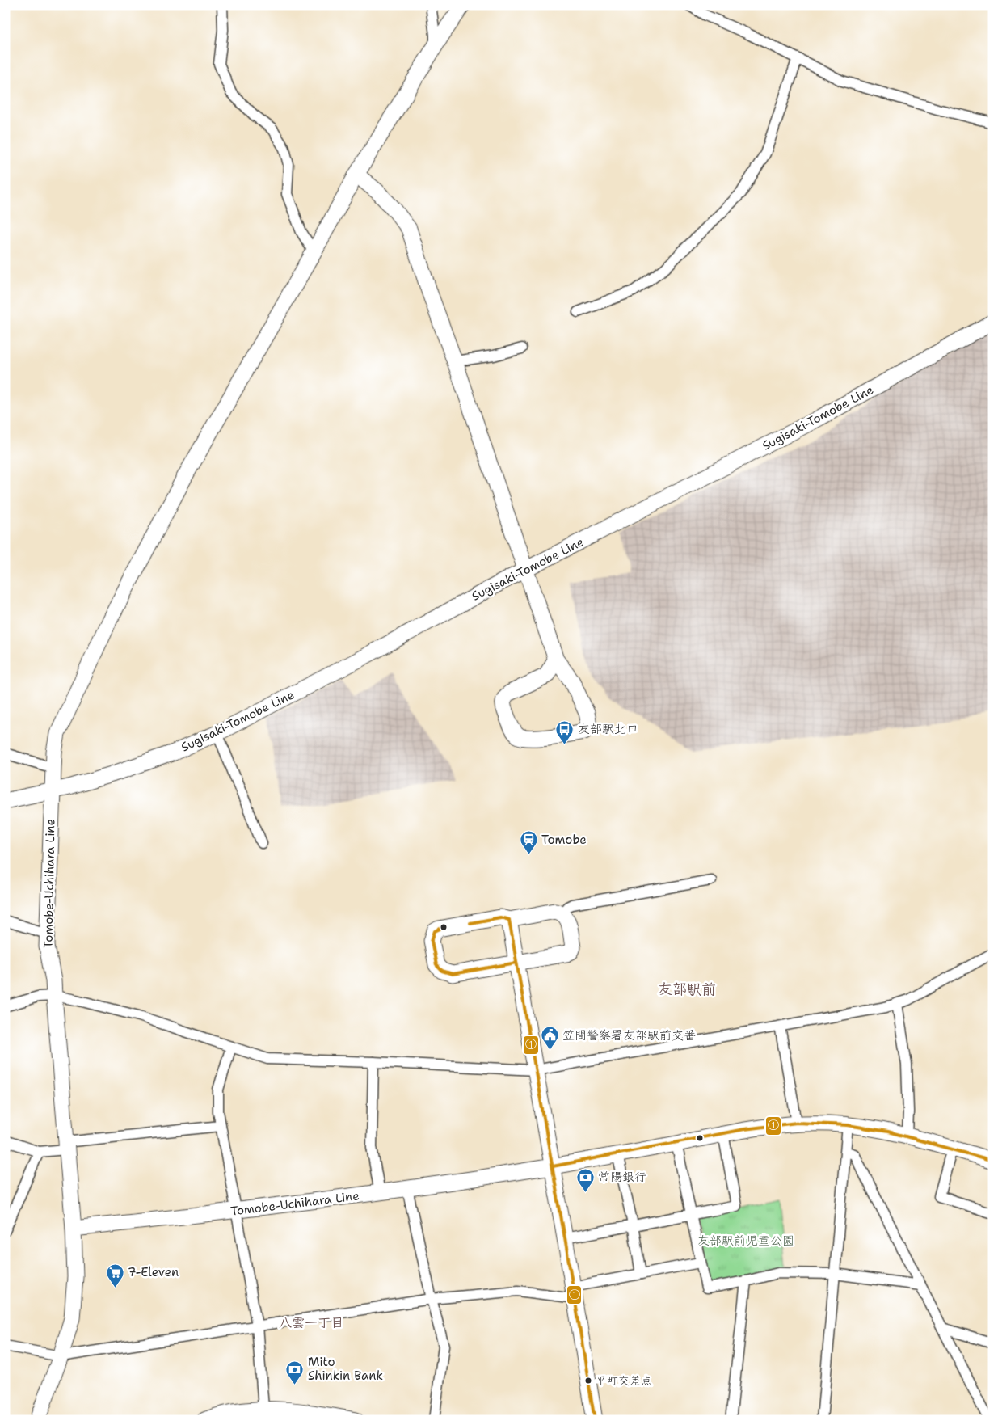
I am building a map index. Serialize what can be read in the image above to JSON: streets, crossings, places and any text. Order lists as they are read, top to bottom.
{
  "streets": {
    "main road": ["Sugisaki-Tomobe Line", "Tomobe-Uchihara Line"]
  },
  "crossings": [
    ["Sugisaki-Tomobe Line", "Tomobe-Uchihara Line"]
  ],
  "districts": ["友部駅前", "八雲一丁目"],
  "parks": ["友部駅前児童公園"],
  "places": {
    "bus stop": ["友部駅北口"],
    "station": ["Tomobe"],
    "public building": ["笠間警察署友部駅前交番"],
    "bank": ["常陽銀行", "Mito Shinkin Bank"],
    "supermarket": ["7-Eleven"],
    "other": ["平町交差点"]
  },
  "lines": ["transit line ①"]
}
